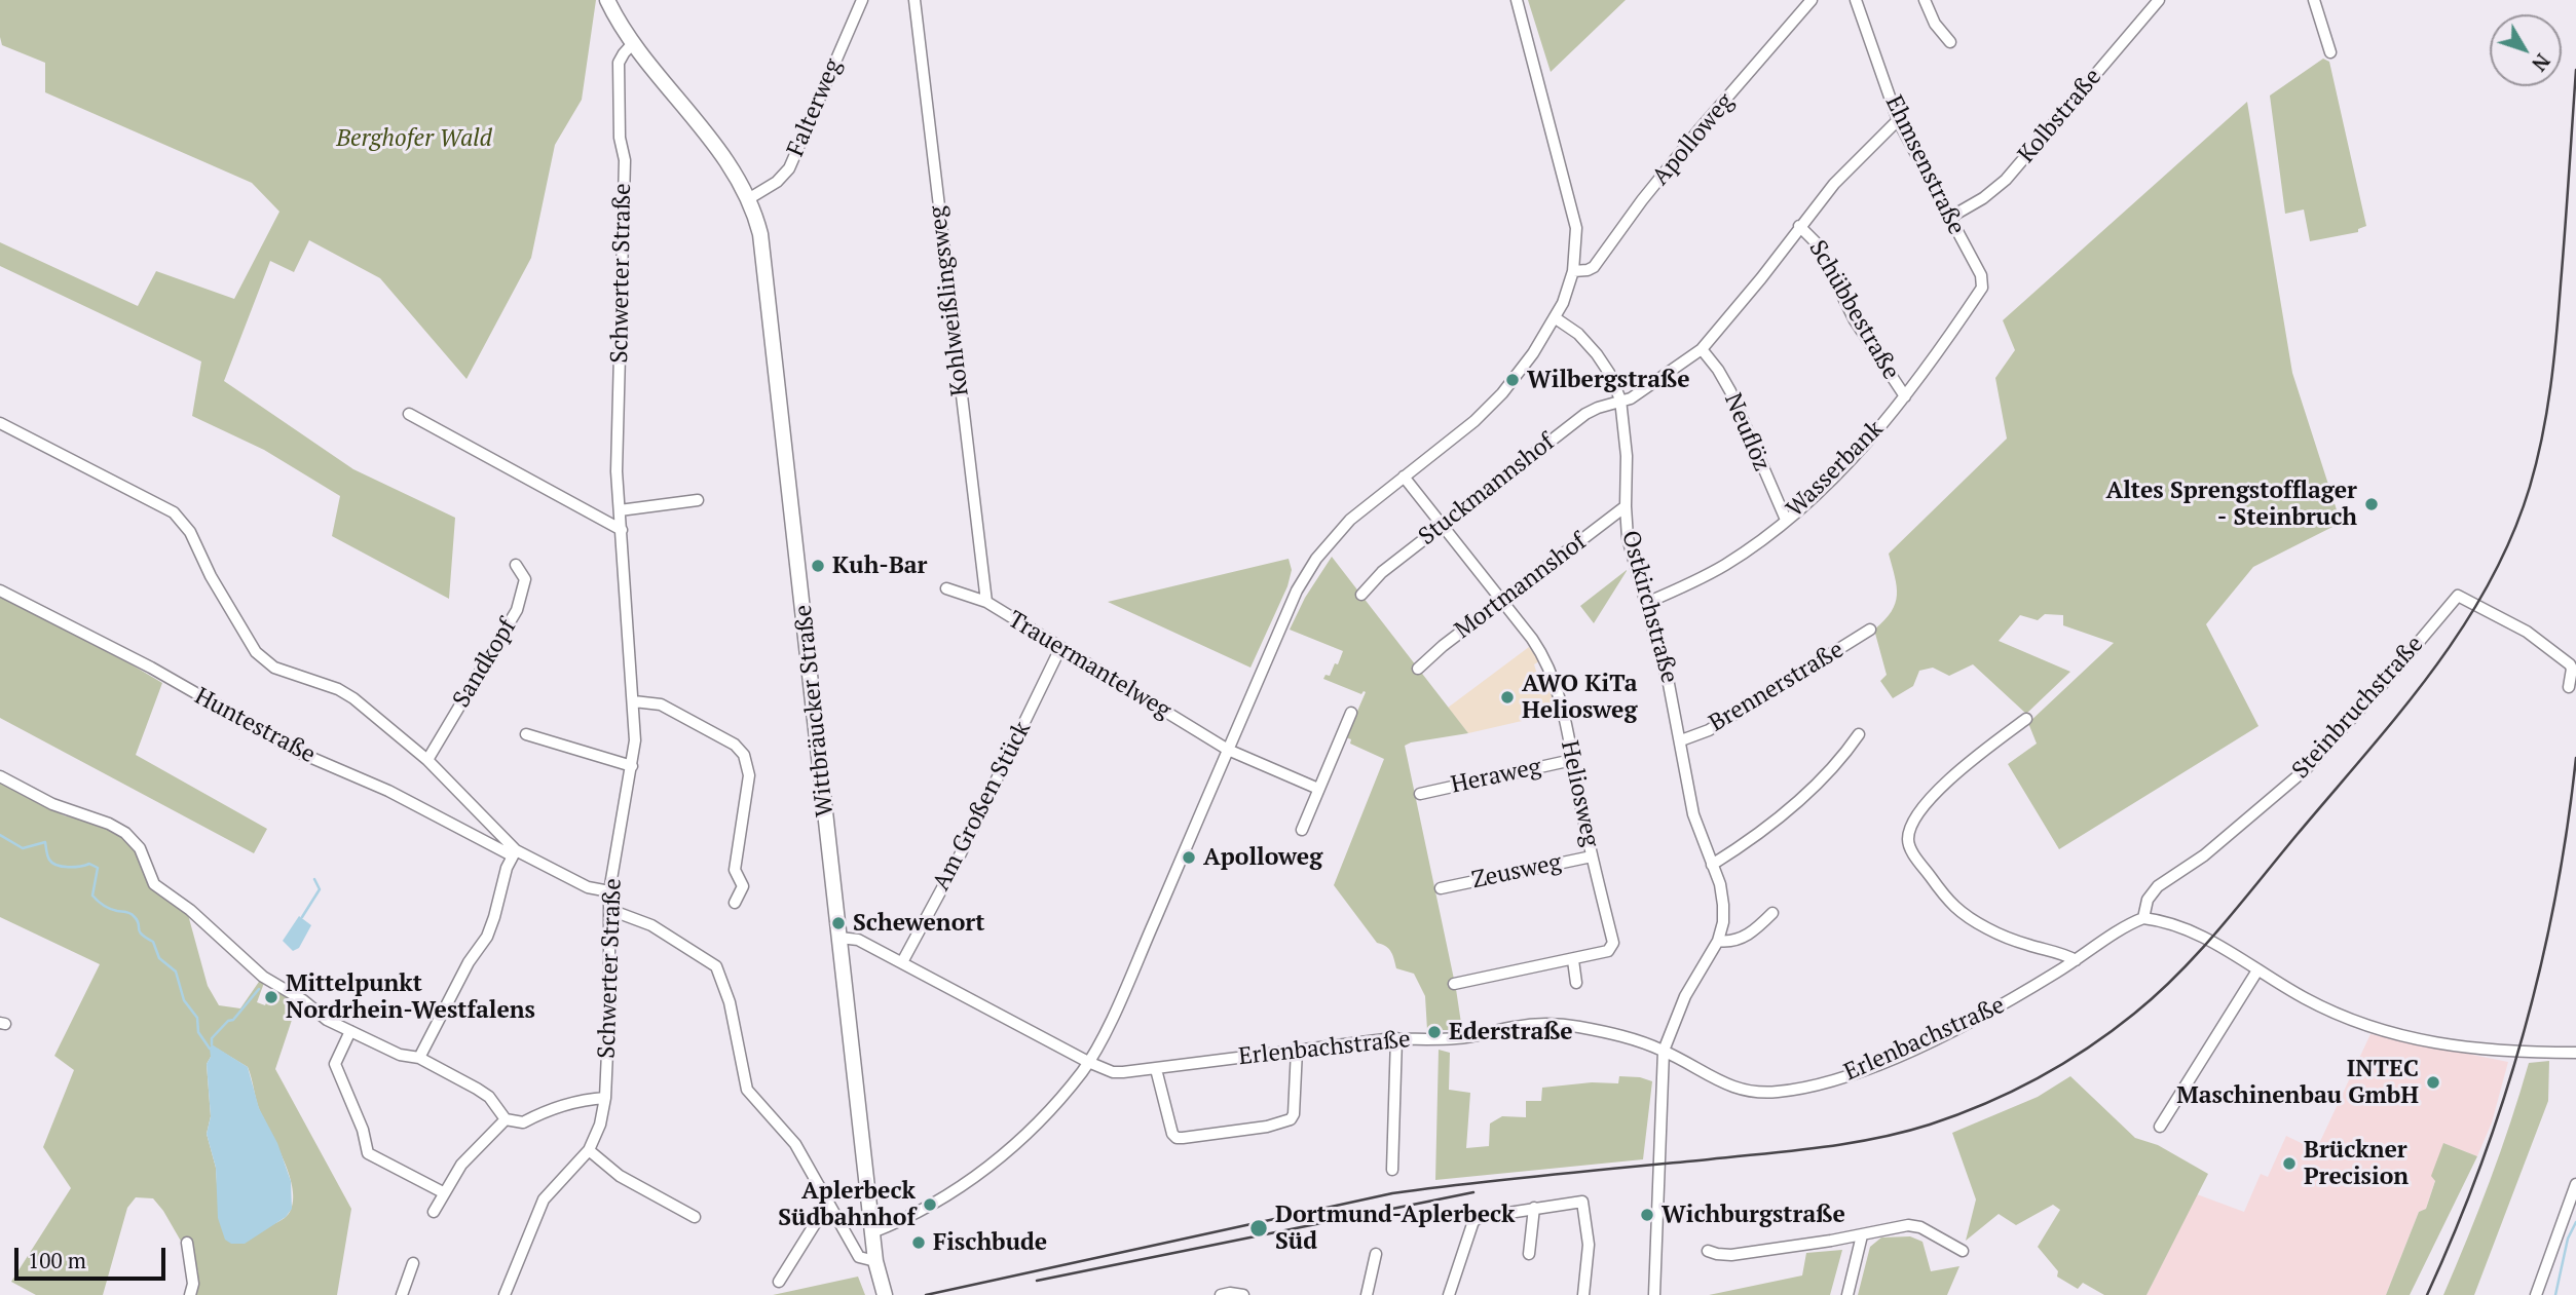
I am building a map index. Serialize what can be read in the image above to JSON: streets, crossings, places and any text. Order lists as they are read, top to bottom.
{
  "streets": {
    "main road": ["Wittbräucker Straße"],
    "street": [
      "Falterweg",
      "Kolbstraße",
      "Apolloweg",
      "Ehmsenstraße",
      "Schwerter Straße",
      "Kohlweißlingsweg",
      "Schübbestraße",
      "Neuflöz",
      "Wasserbank",
      "Stuckmannshof",
      "Mortmannshof",
      "Ostkirchstraße",
      "Sandkopf",
      "Trauermantelweg",
      "Brennerstraße",
      "Steinbruchstraße",
      "Huntestraße",
      "Heraweg",
      "Heliosweg",
      "Am Großen Stück",
      "Zeusweg",
      "Erlenbachstraße"
    ]
  },
  "crossings": [
    ["Falterweg", "Wittbräucker Straße"],
    ["Kolbstraße", "Ehmsenstraße"],
    ["Ehmsenstraße", "Wasserbank"],
    ["Schwerter Straße", "Wittbräucker Straße"],
    ["Schwerter Straße", "Huntestraße"],
    ["Kohlweißlingsweg", "Trauermantelweg"],
    ["Schübbestraße", "Wasserbank"],
    ["Neuflöz", "Wasserbank"],
    ["Wasserbank", "Ostkirchstraße"],
    ["Stuckmannshof", "Ostkirchstraße"],
    ["Stuckmannshof", "Heliosweg"],
    ["Mortmannshof", "Ostkirchstraße"],
    ["Mortmannshof", "Heliosweg"],
    ["Ostkirchstraße", "Brennerstraße"],
    ["Ostkirchstraße", "Erlenbachstraße"],
    ["Trauermantelweg", "Am Großen Stück"],
    ["Steinbruchstraße", "Erlenbachstraße"],
    ["Wittbräucker Straße", "Erlenbachstraße"],
    ["Heraweg", "Heliosweg"],
    ["Heliosweg", "Zeusweg"],
    ["Am Großen Stück", "Erlenbachstraße"]
  ],
  "parks": ["Berghofer Wald"],
  "places": [
    "Wilbergstraße",
    "Altes Sprengstofflager - Steinbruch",
    "Kuh-Bar",
    "AWO KiTa Heliosweg",
    "Apolloweg",
    "Schewenort",
    "Mittelpunkt Nordrhein-Westfalens",
    "Ederstraße",
    "INTEC Maschinenbau GmbH",
    "Brückner Precision",
    "Aplerbeck Südbahnhof",
    "Wichburgstraße",
    "Dortmund-Aplerbeck Süd",
    "Fischbude"
  ],
  "scale_bar": "100 m",
  "north": "bottom right"
}
